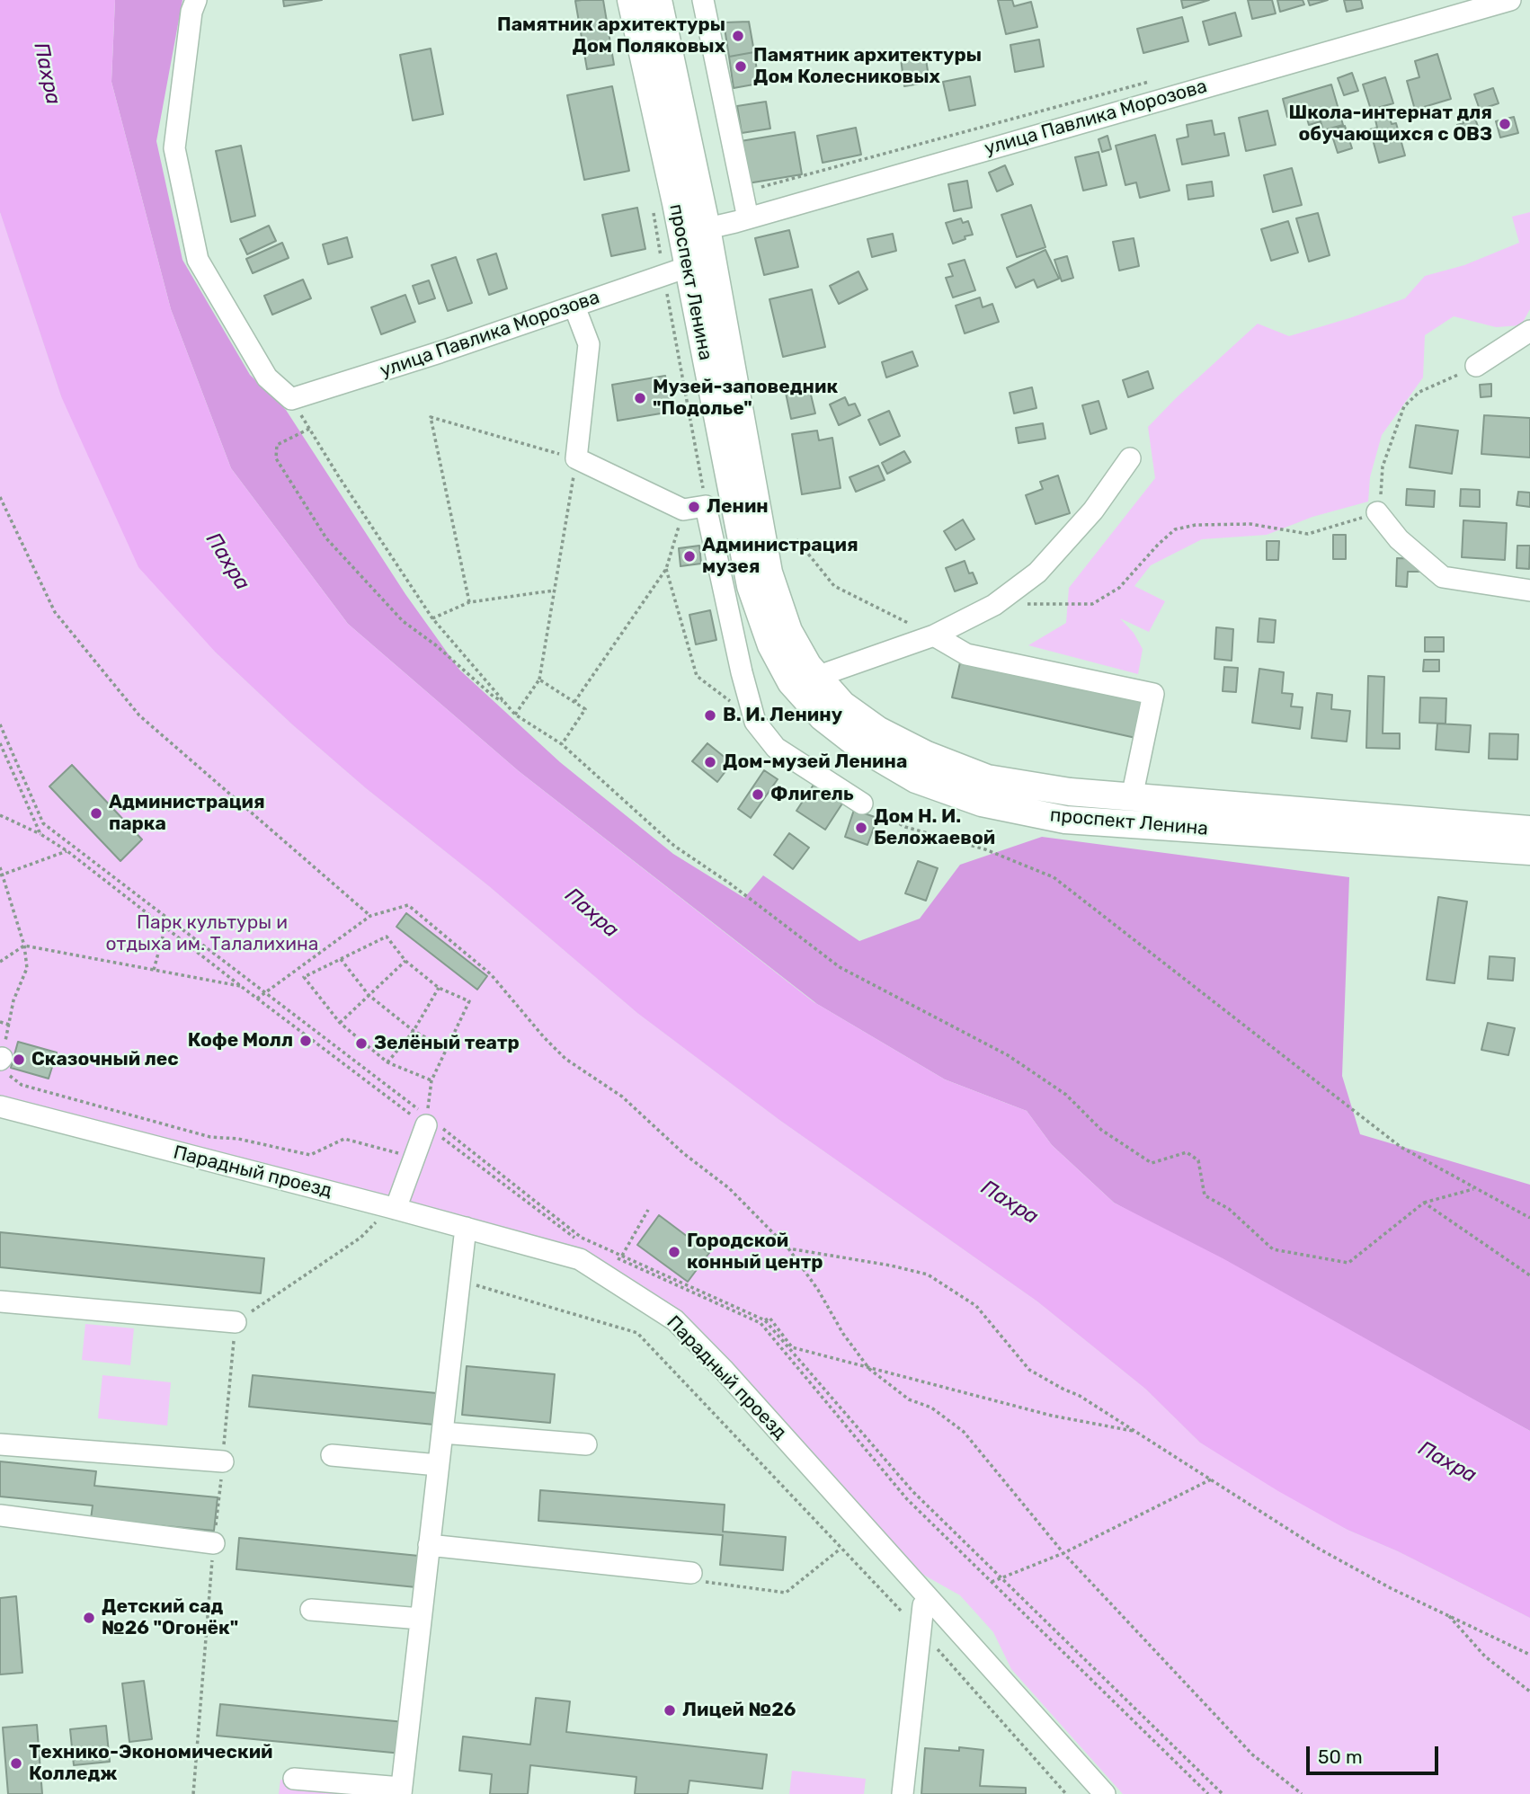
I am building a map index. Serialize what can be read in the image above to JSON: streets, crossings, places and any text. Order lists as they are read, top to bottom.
{
  "streets": {
    "main road": ["проспект Ленина"],
    "street": ["улица Павлика Морозова", "Парадный проезд"]
  },
  "crossings": [
    ["улица Павлика Морозова", "проспект Ленина"]
  ],
  "water": ["Пахра"],
  "parks": ["Парк культуры и отдыха им. Талалихина"],
  "places": [
    "Памятник архитектуры Дом Поляковых",
    "Памятник архитектуры Дом Колесниковых",
    "Школа-интернат для обучающихся с ОВЗ",
    "Музей-заповедник \"Подолье\"",
    "Ленин",
    "Администрация музея",
    "В. И. Ленину",
    "Дом-музей Ленина",
    "Флигель",
    "Администрация парка",
    "Дом Н. И. Беложаевой",
    "Кофе Молл",
    "Зелёный театр",
    "Сказочный лес",
    "Городской конный центр",
    "Детский сад №26 \"Огонёк\"",
    "Лицей №26",
    "Технико-Экономический Колледж"
  ],
  "scale_bar": "50 m"
}
